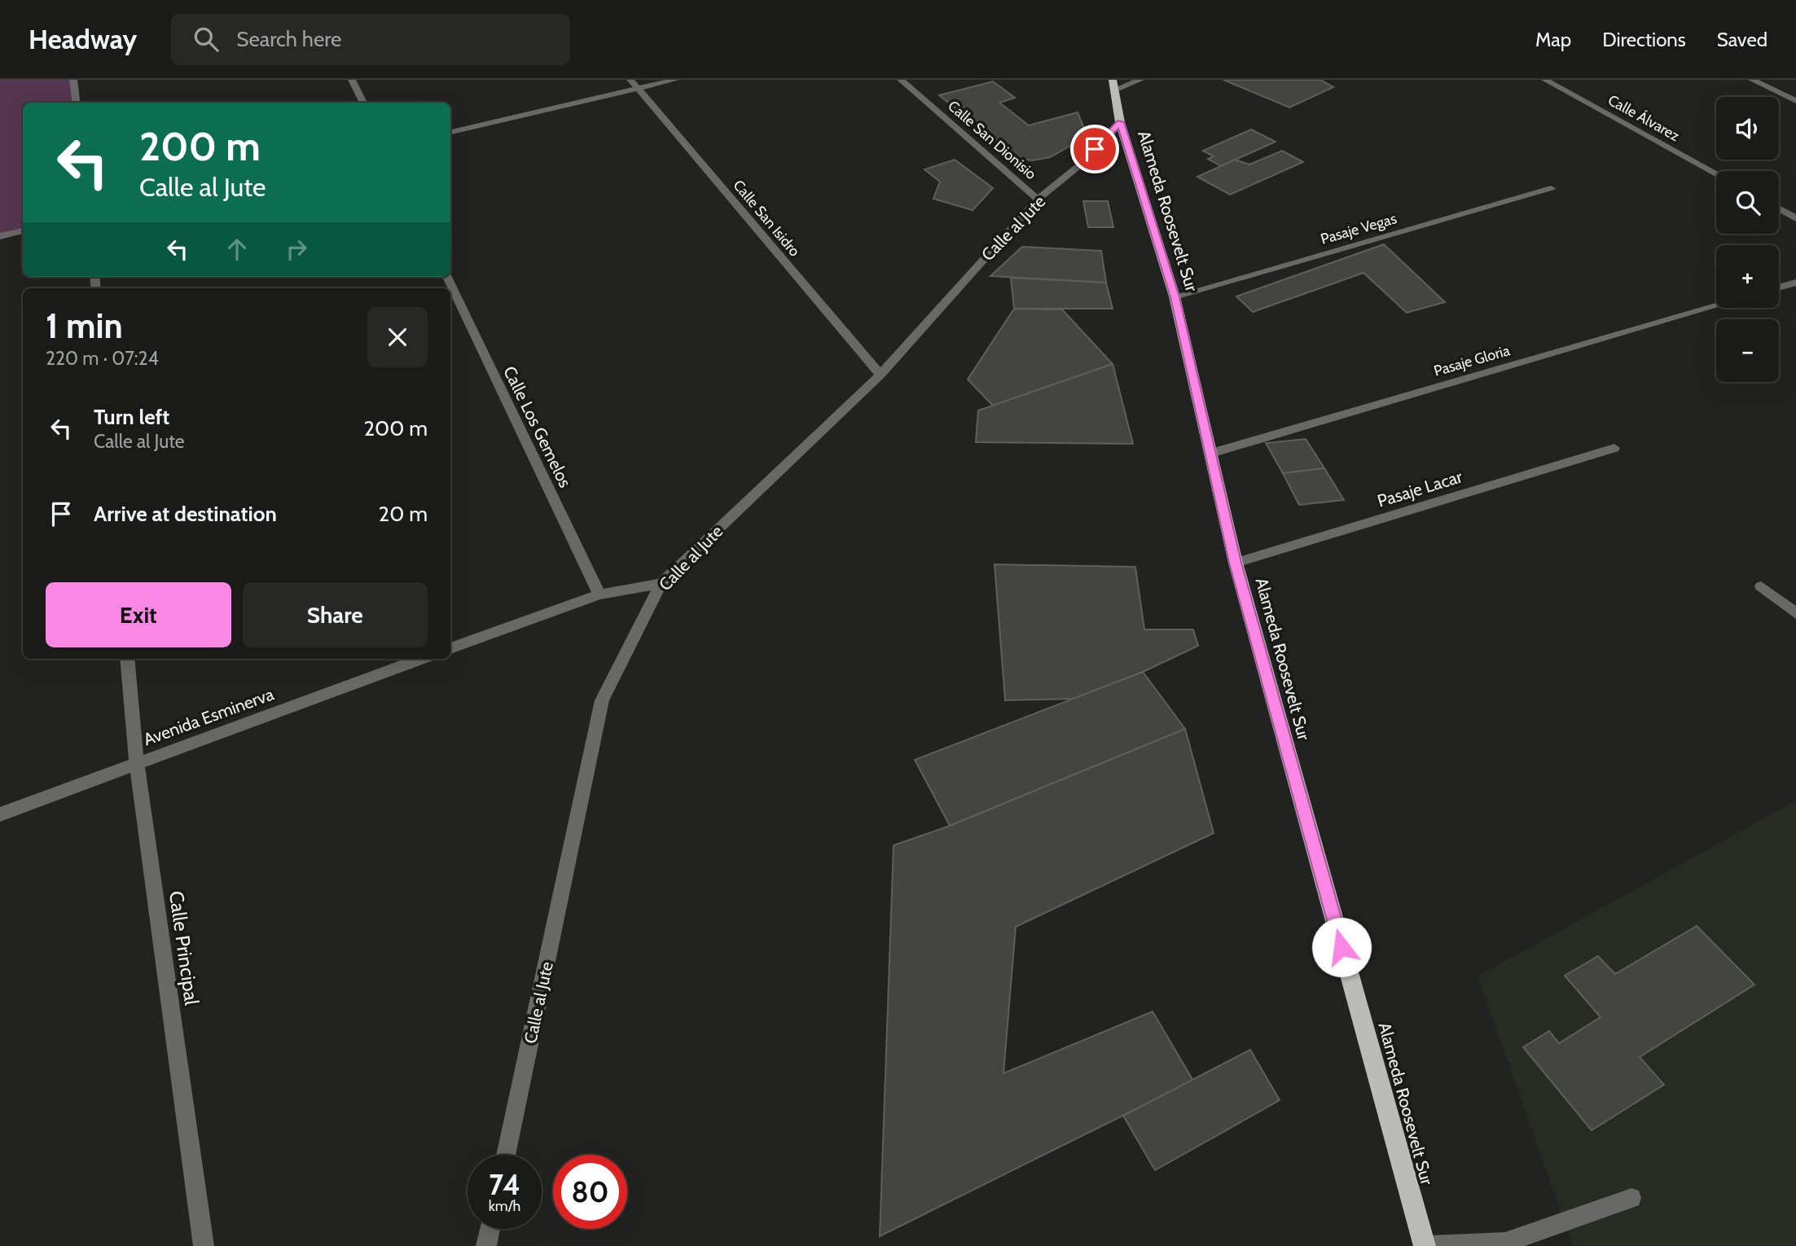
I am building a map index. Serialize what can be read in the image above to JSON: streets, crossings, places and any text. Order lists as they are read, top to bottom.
{
  "streets": {
    "highway": ["Alameda Roosevelt Sur"],
    "street": [
      "Calle Álvarez",
      "Calle San Dionisio",
      "Calle San Isidro",
      "Calle al Jute",
      "Pasaje Vegas",
      "Pasaje Gloria",
      "Calle Los Gemelos",
      "Pasaje Lacar",
      "Avenida Esminerva",
      "Calle Principal"
    ]
  },
  "crossings": [
    ["Calle San Dionisio", "Calle al Jute"],
    ["Alameda Roosevelt Sur", "Calle al Jute"],
    ["Alameda Roosevelt Sur", "Pasaje Vegas"],
    ["Alameda Roosevelt Sur", "Pasaje Gloria"],
    ["Alameda Roosevelt Sur", "Pasaje Lacar"],
    ["Calle San Isidro", "Calle al Jute"],
    ["Avenida Esminerva", "Calle Principal"]
  ],
  "page": {
    "header": "Headway",
    "search": "Search here",
    "nav": ["Map", "Directions", "Saved"],
    "map_buttons": ["+", "−"],
    "turn": ["200 m", "Calle al Jute"],
    "heading": ["1 min", "220 m · 07:24"],
    "list": [
      {
        "name": "Turn left",
        "note": "Calle al Jute",
        "value": "200 m"
      },
      {
        "name": "Arrive at destination",
        "value": "20 m"
      }
    ],
    "buttons": ["Exit", "Share"],
    "speed": "74 km/h",
    "limit": "80"
  }
}
